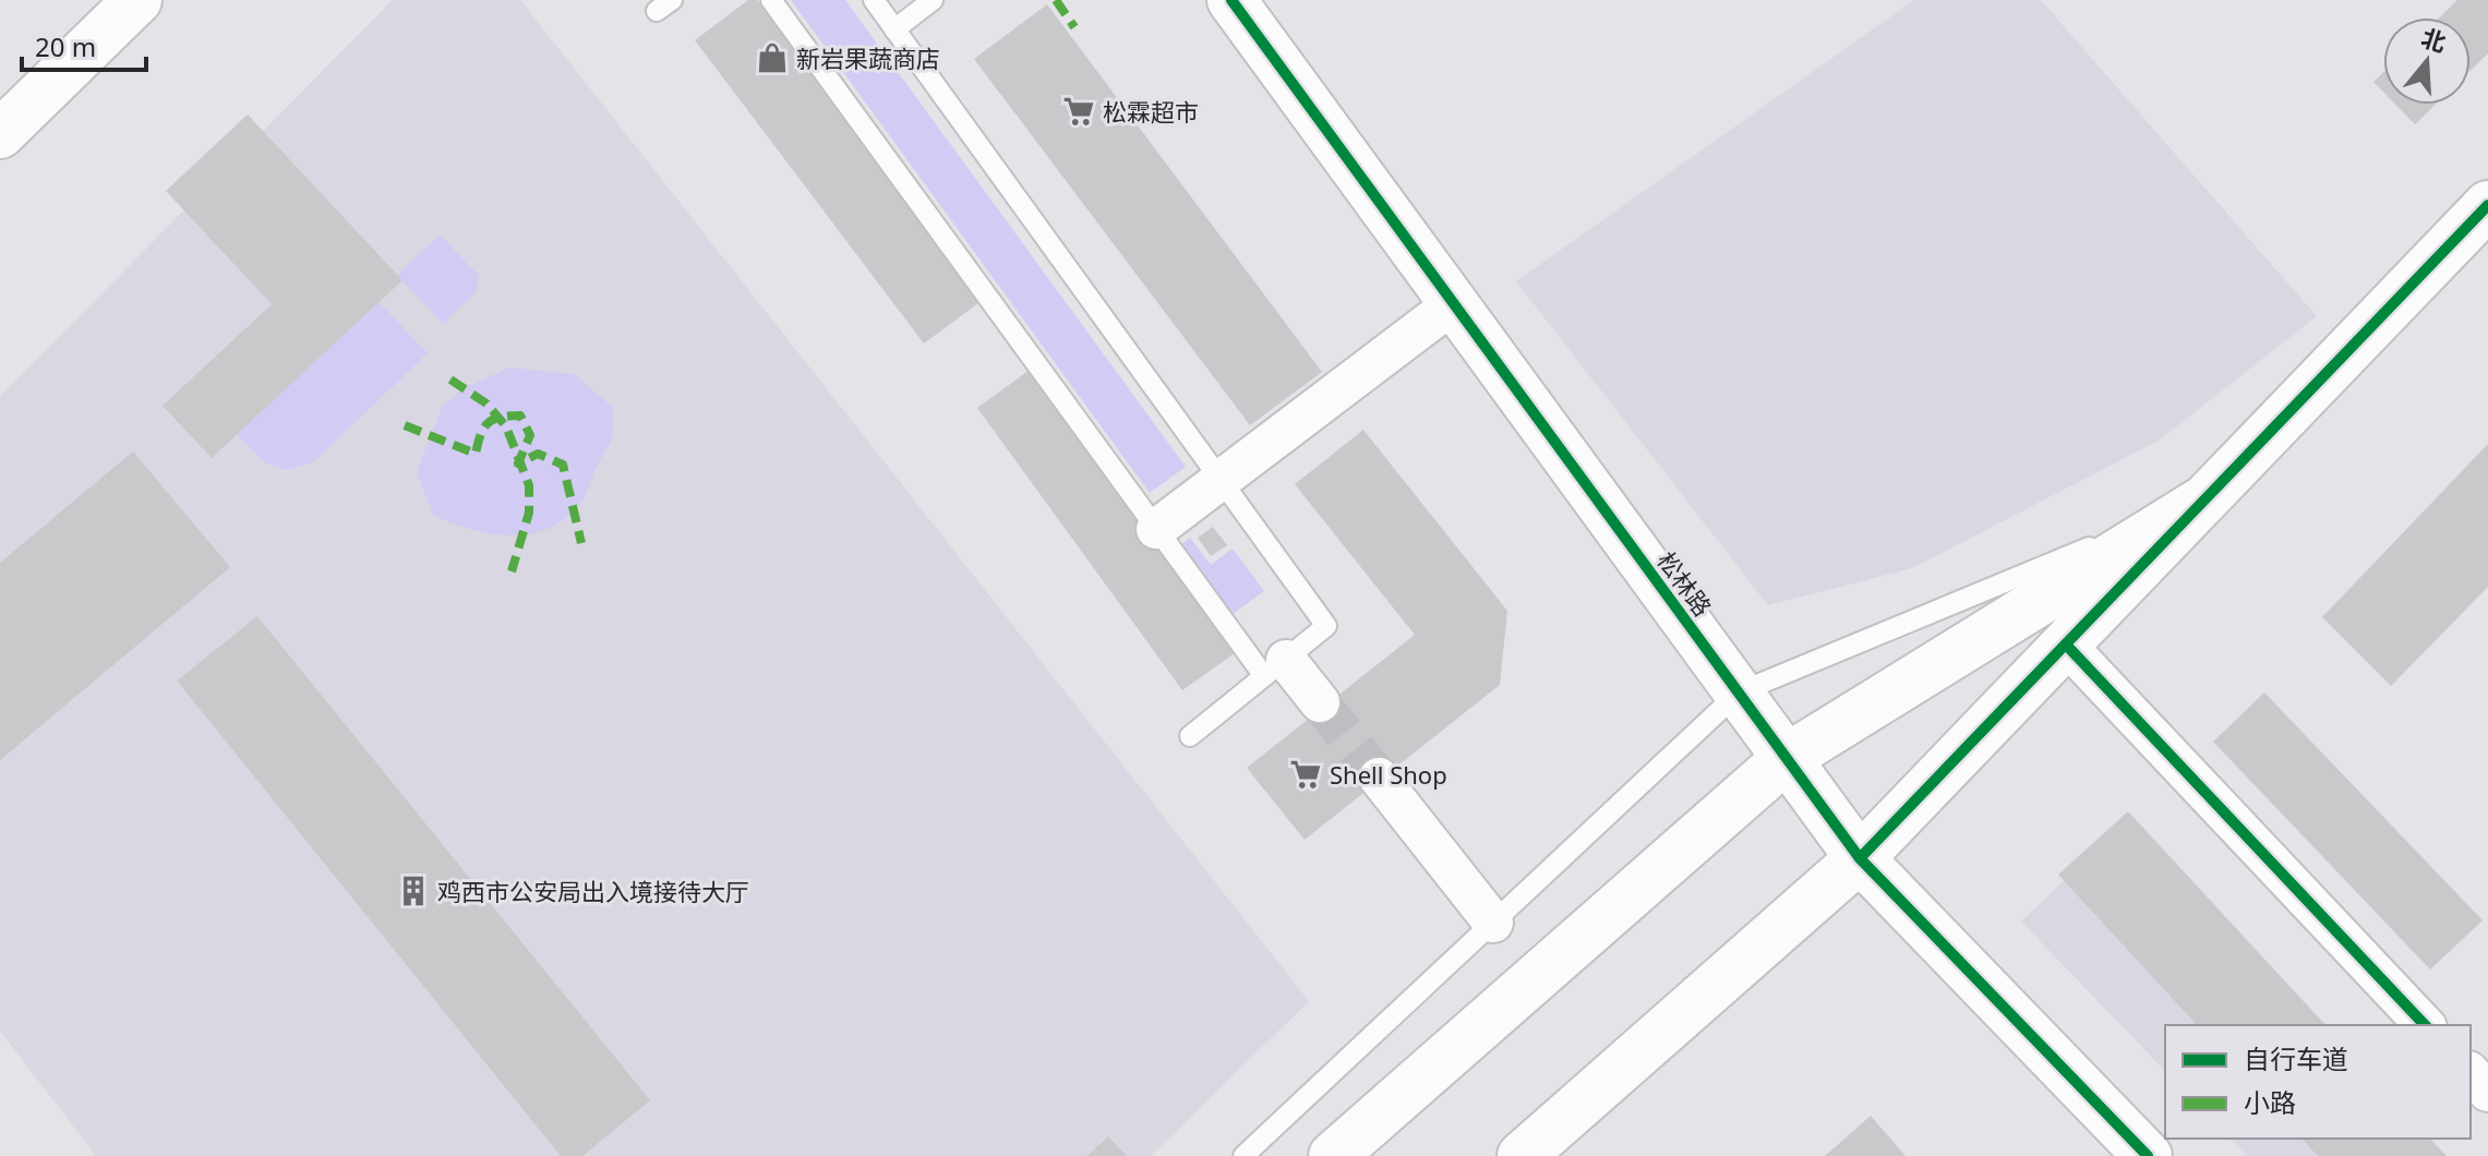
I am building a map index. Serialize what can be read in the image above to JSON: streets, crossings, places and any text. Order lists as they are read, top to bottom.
{
  "streets": {
    "street": ["松林路"]
  },
  "places": {
    "shop": ["新岩果蔬商店"],
    "supermarket": ["松霖超市", "Shell Shop"],
    "building": ["鸡西市公安局出入境接待大厅"]
  },
  "legend": ["自行车道", "小路"],
  "scale_bar": "20 m",
  "north": "top"
}
